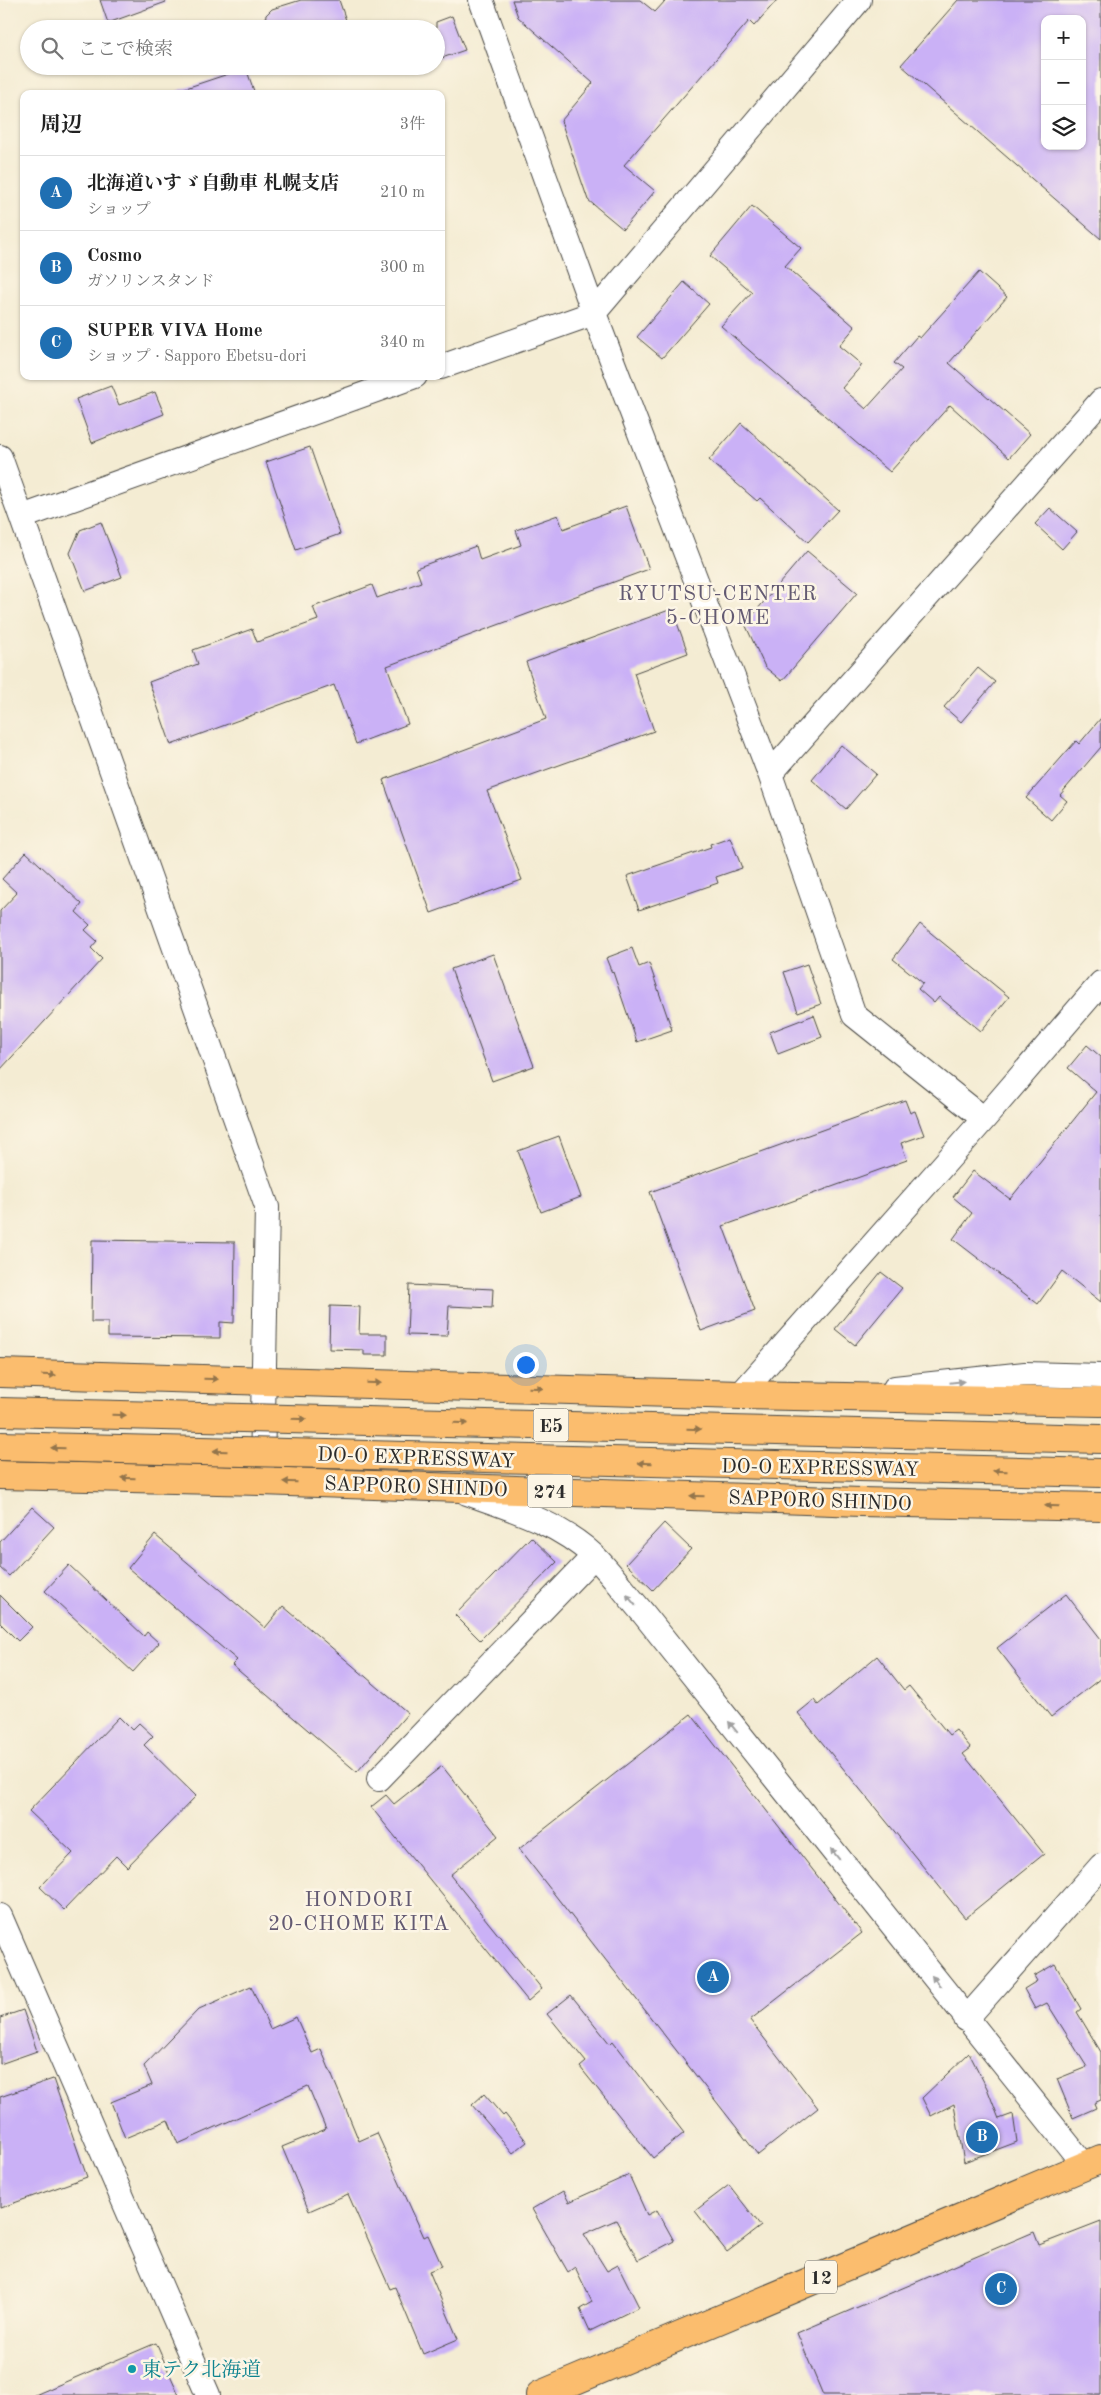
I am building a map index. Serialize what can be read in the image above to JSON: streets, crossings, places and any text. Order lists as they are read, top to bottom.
{
  "streets": {
    "highway": [
      "E5",
      "DO-O EXPRESSWAY",
      "SAPPORO SHINDO",
      "274",
      "12"
    ]
  },
  "districts": ["RYUTSU-CENTER 5-CHOME", "HONDORI 20-CHOME KITA"],
  "places": ["東テク北海道"],
  "page": {
    "map_buttons": ["+", "−"],
    "search": "ここで検索",
    "heading": ["周辺", "3件"],
    "list": [
      {
        "mark": "A",
        "name": "北海道いすゞ自動車 札幌支店",
        "note": "ショップ",
        "value": "210 m"
      },
      {
        "mark": "B",
        "name": "Cosmo",
        "note": "ガソリンスタンド",
        "value": "300 m"
      },
      {
        "mark": "C",
        "name": "SUPER VIVA Home",
        "note": "ショップ · Sapporo Ebetsu-dori",
        "value": "340 m"
      }
    ],
    "pins": ["A", "B", "C"]
  }
}
